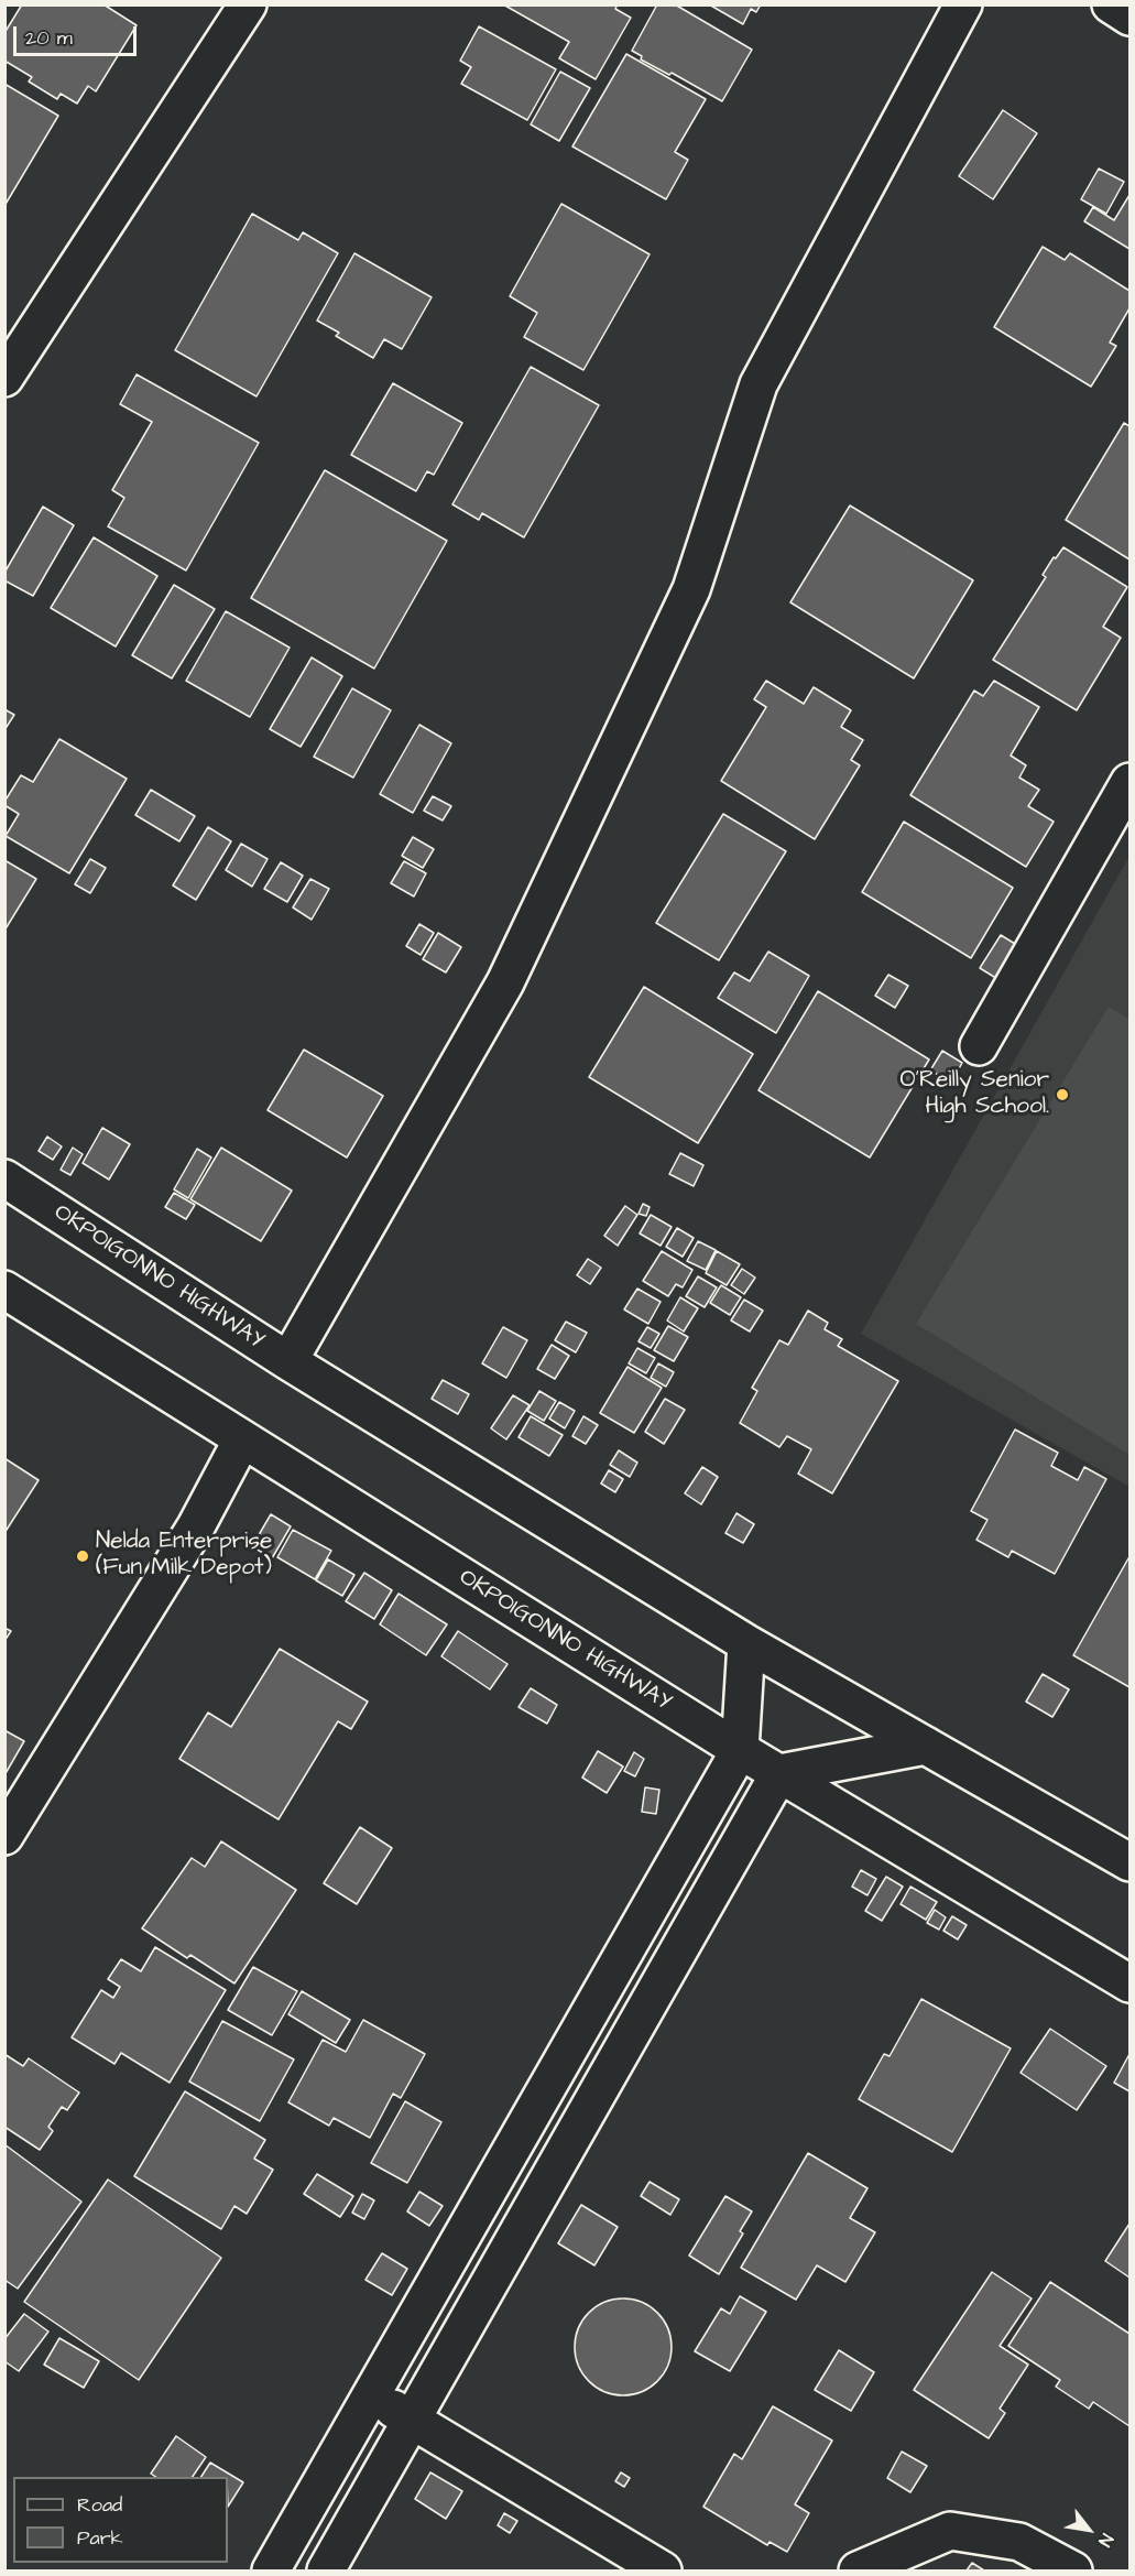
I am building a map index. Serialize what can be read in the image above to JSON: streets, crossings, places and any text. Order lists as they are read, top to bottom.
{
  "streets": {
    "street": ["OKPOIGONNO HIGHWAY"]
  },
  "places": ["O'Reilly Senior High School.", "Nelda Enterprise (Fun Milk Depot)"],
  "legend": ["Road", "Park"],
  "scale_bar": "20 m",
  "north": "bottom right"
}
